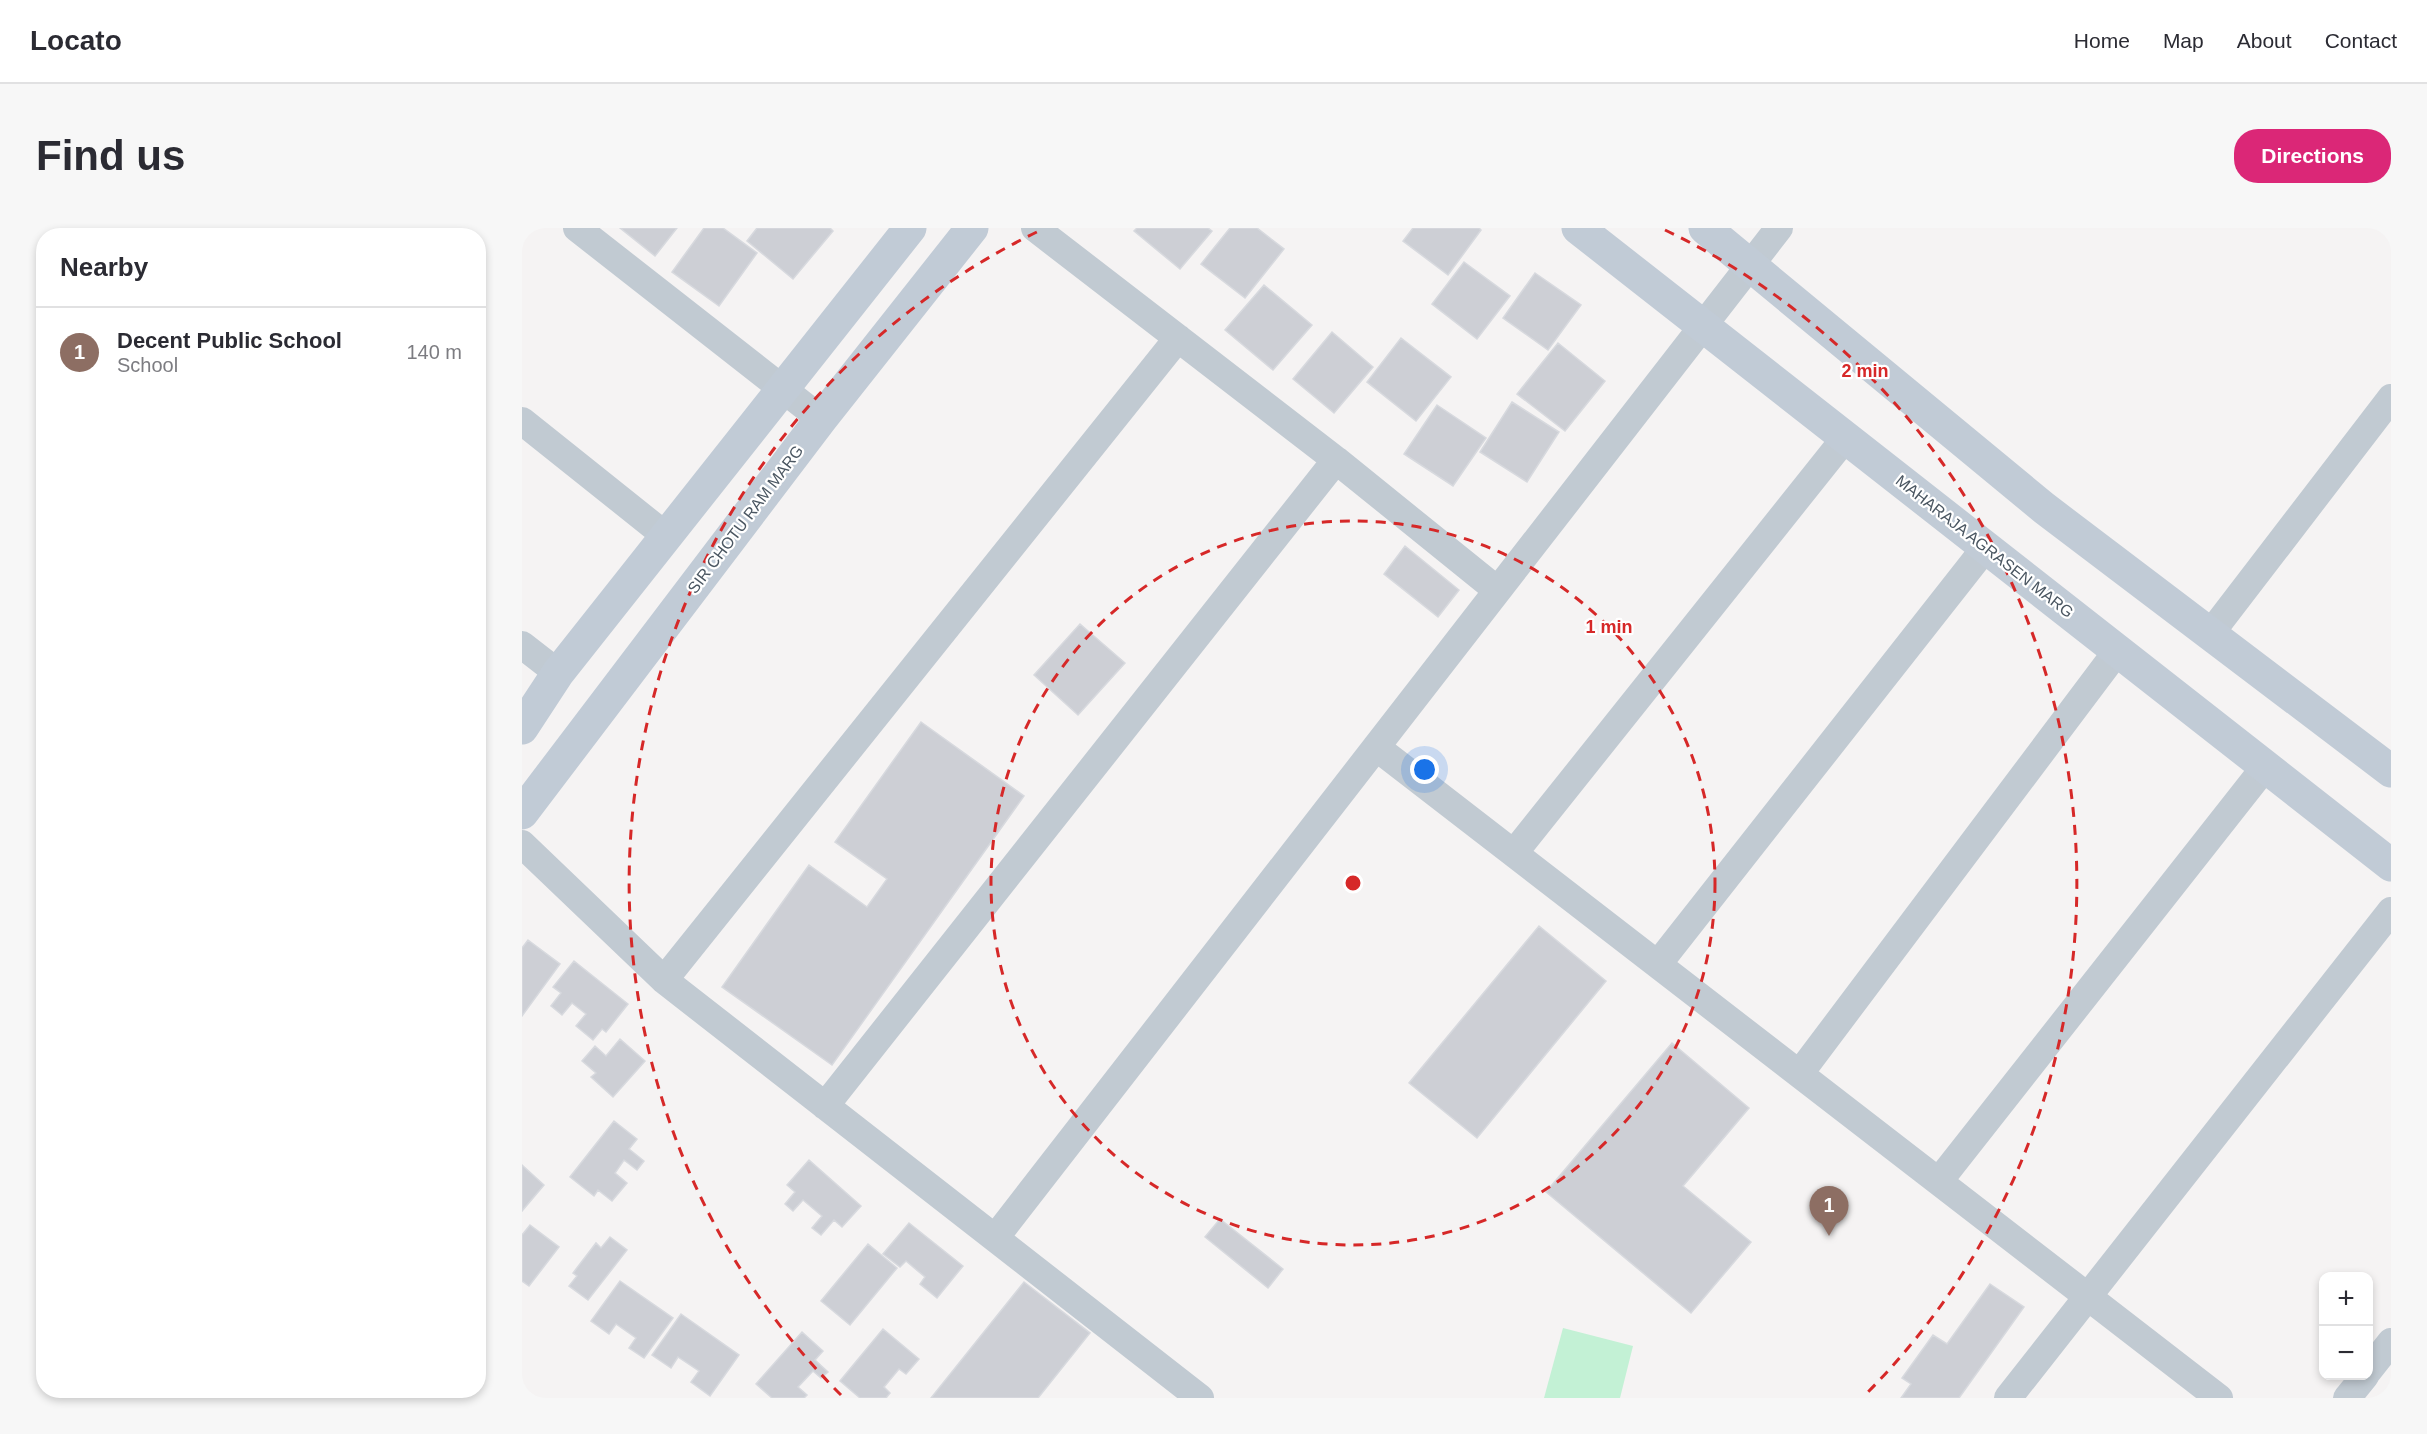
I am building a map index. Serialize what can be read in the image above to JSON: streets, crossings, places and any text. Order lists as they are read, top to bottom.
{
  "streets": {
    "street": ["SIR CHOTU RAM MARG", "MAHARAJA AGRASEN MARG"]
  },
  "page": {
    "header": "Locato",
    "nav": [
      "Home",
      "Map",
      "About",
      "Contact"
    ],
    "buttons": "Directions",
    "title": "Find us",
    "heading": "Nearby",
    "list": [
      {
        "mark": "1",
        "name": "Decent Public School",
        "note": "School",
        "value": "140 m"
      }
    ],
    "pins": "1",
    "map_buttons": ["+", "−"]
  },
  "rings": ["2 min", "1 min"]
}
